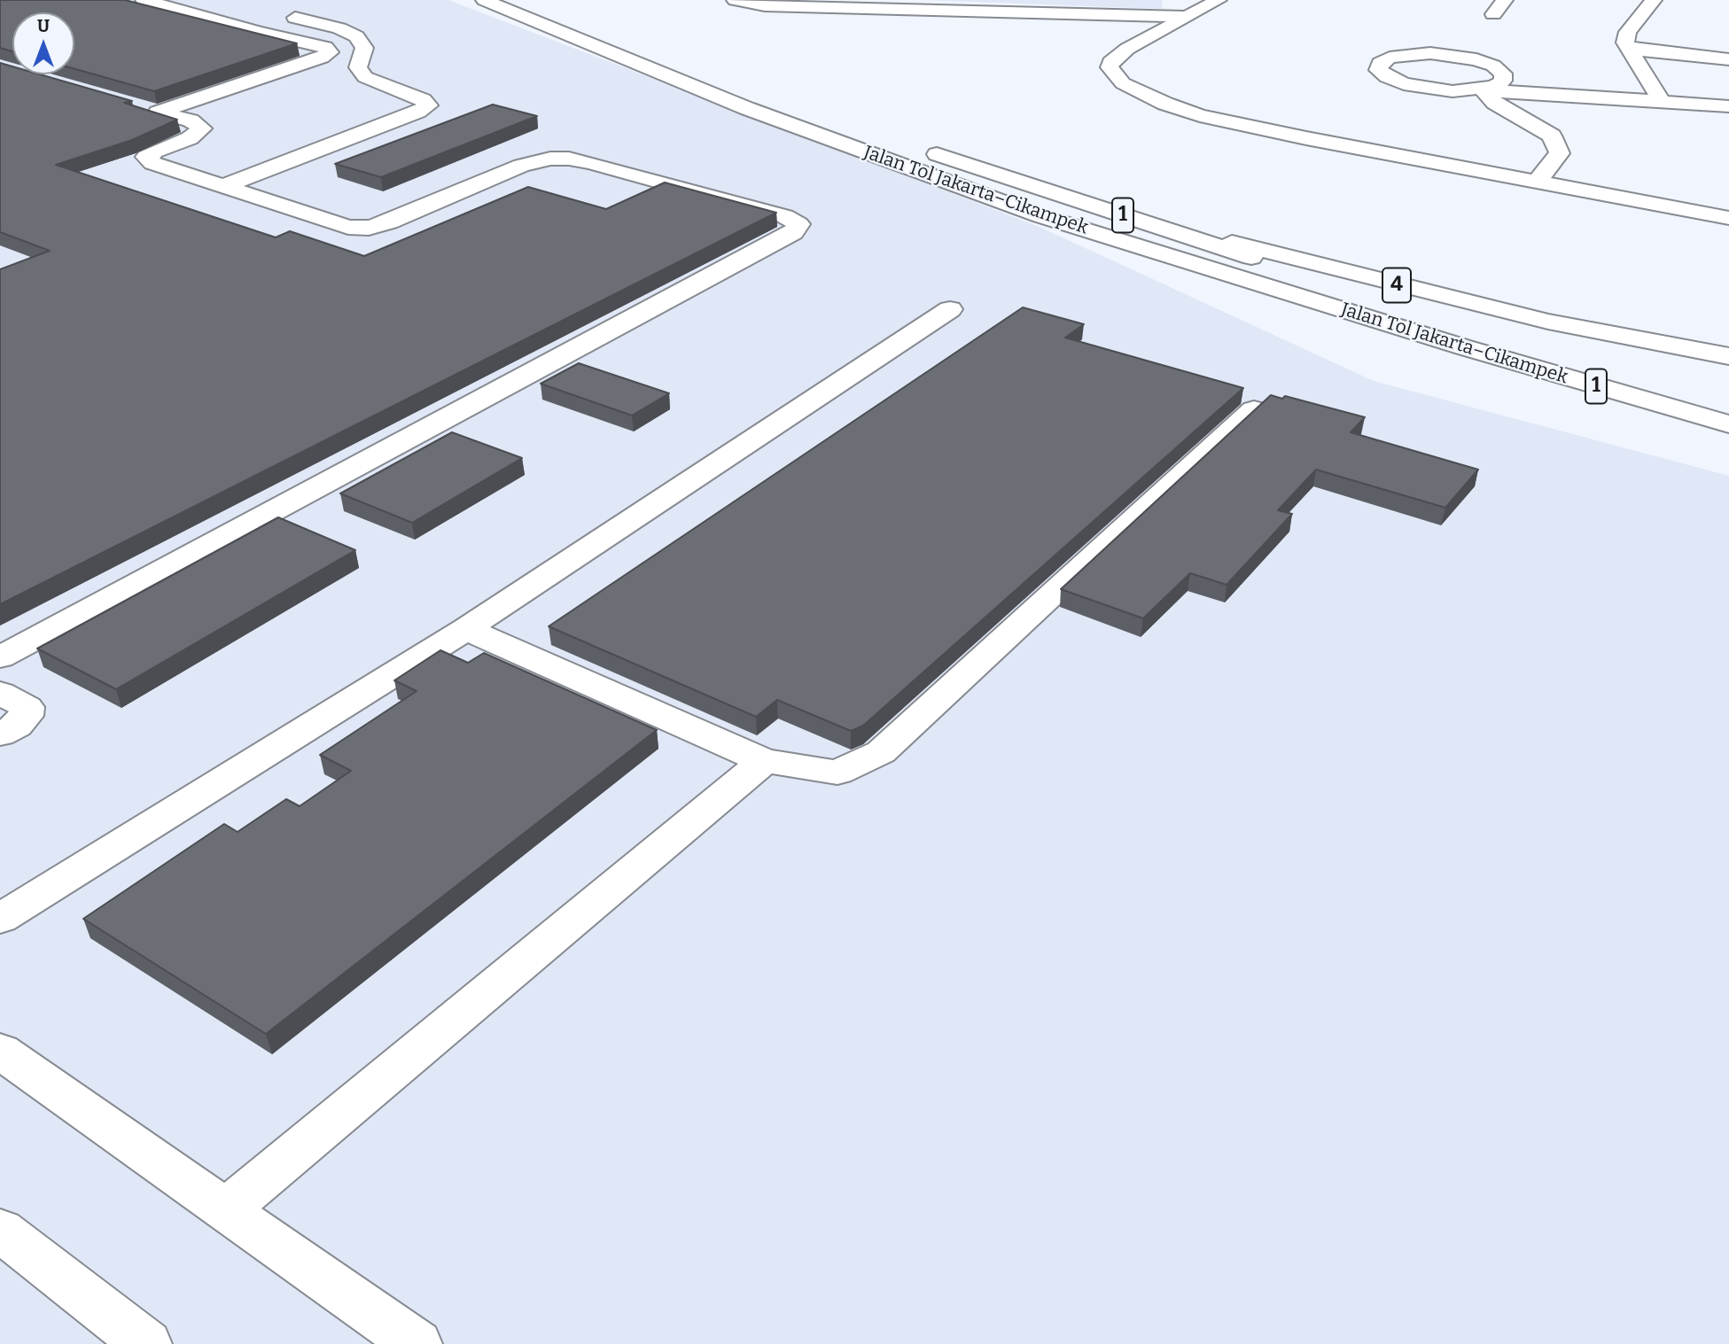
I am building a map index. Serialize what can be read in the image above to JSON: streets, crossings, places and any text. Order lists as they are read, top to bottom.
{
  "streets": {
    "main road": ["Jalan Tol Jakarta–Cikampek", "1", "4"]
  },
  "crossings": [
    ["Jalan Tol Jakarta–Cikampek", "4"]
  ],
  "north": "top"
}
